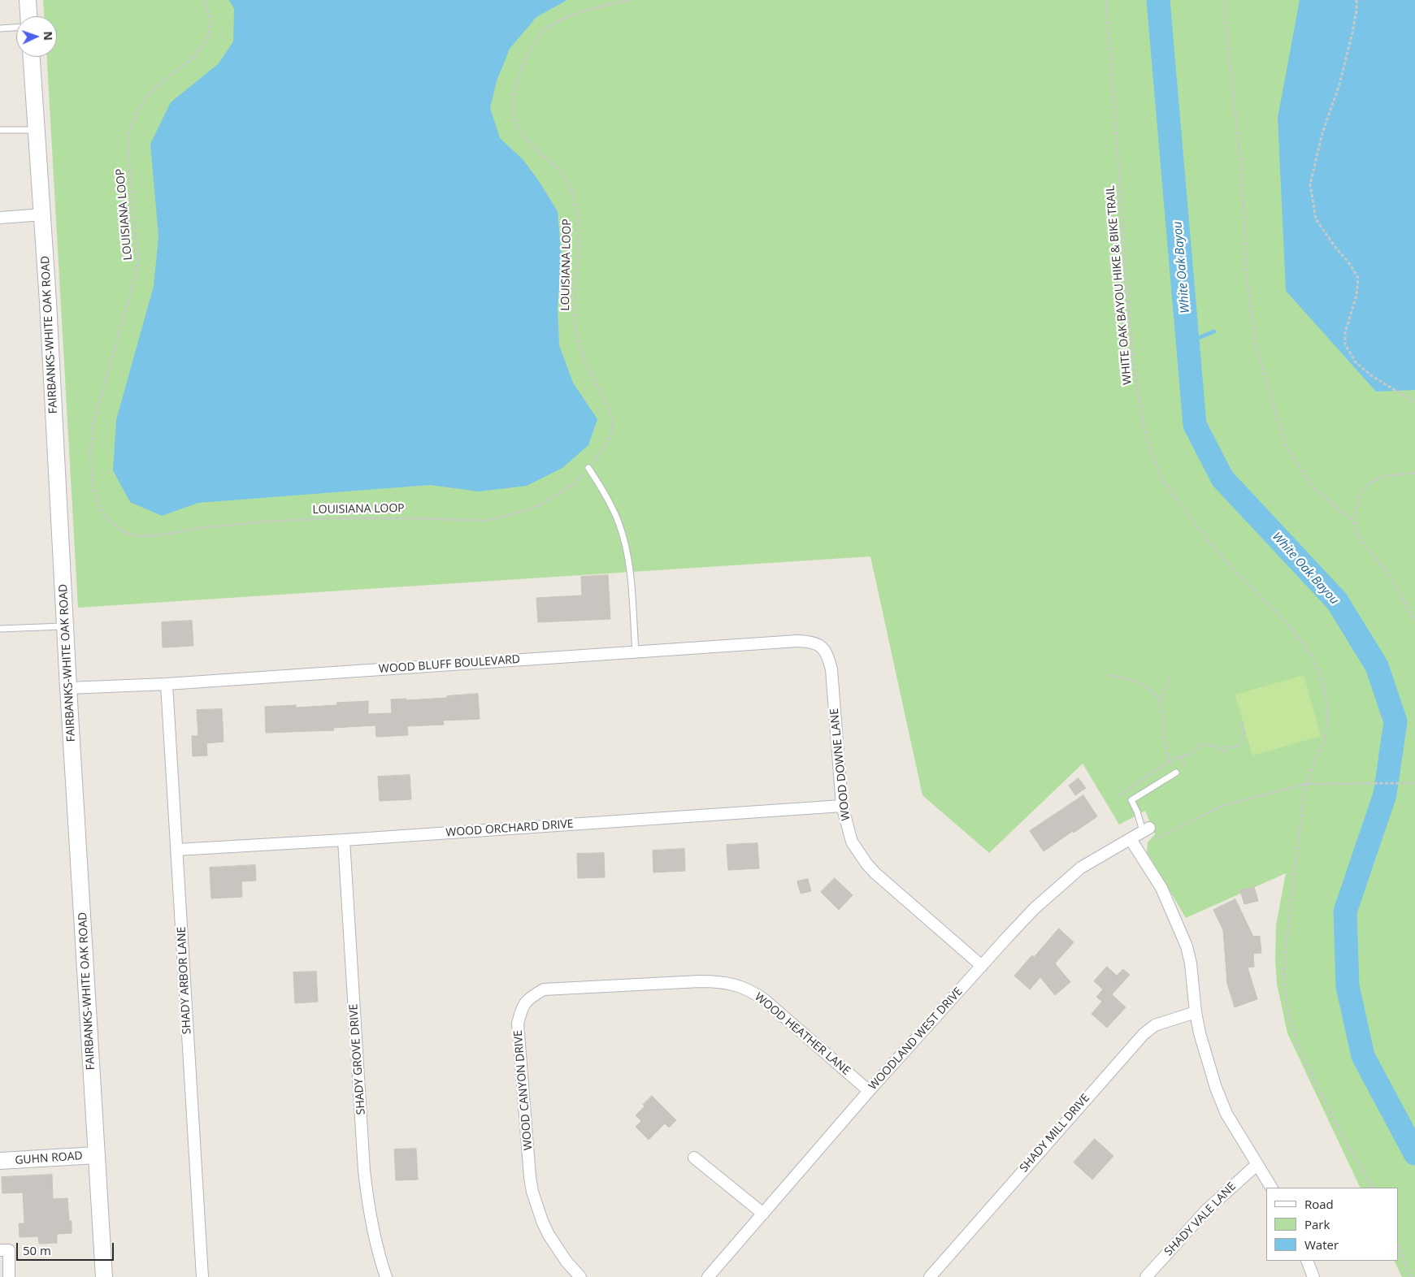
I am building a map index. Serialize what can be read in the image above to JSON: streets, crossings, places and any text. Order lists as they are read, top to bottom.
{
  "streets": {
    "street": [
      "FAIRBANKS-WHITE OAK ROAD",
      "WOOD BLUFF BOULEVARD",
      "WOOD DOWNE LANE",
      "WOOD ORCHARD DRIVE",
      "SHADY ARBOR LANE",
      "WOOD HEATHER LANE",
      "WOODLAND WEST DRIVE",
      "SHADY GROVE DRIVE",
      "WOOD CANYON DRIVE",
      "SHADY MILL DRIVE",
      "GUHN ROAD",
      "SHADY VALE LANE"
    ],
    "path": ["LOUISIANA LOOP", "WHITE OAK BAYOU HIKE & BIKE TRAIL"]
  },
  "crossings": [
    ["FAIRBANKS-WHITE OAK ROAD", "WOOD BLUFF BOULEVARD"],
    ["FAIRBANKS-WHITE OAK ROAD", "GUHN ROAD"],
    ["WOOD BLUFF BOULEVARD", "WOOD DOWNE LANE"],
    ["WOOD BLUFF BOULEVARD", "SHADY ARBOR LANE"],
    ["WOOD DOWNE LANE", "WOOD ORCHARD DRIVE"],
    ["WOOD DOWNE LANE", "WOODLAND WEST DRIVE"],
    ["WOOD ORCHARD DRIVE", "SHADY ARBOR LANE"],
    ["WOOD ORCHARD DRIVE", "SHADY GROVE DRIVE"],
    ["WOOD HEATHER LANE", "WOODLAND WEST DRIVE"],
    ["WOOD HEATHER LANE", "WOOD CANYON DRIVE"]
  ],
  "water": ["White Oak Bayou"],
  "legend": ["Road", "Park", "Water"],
  "scale_bar": "50 m",
  "north": "right"
}
